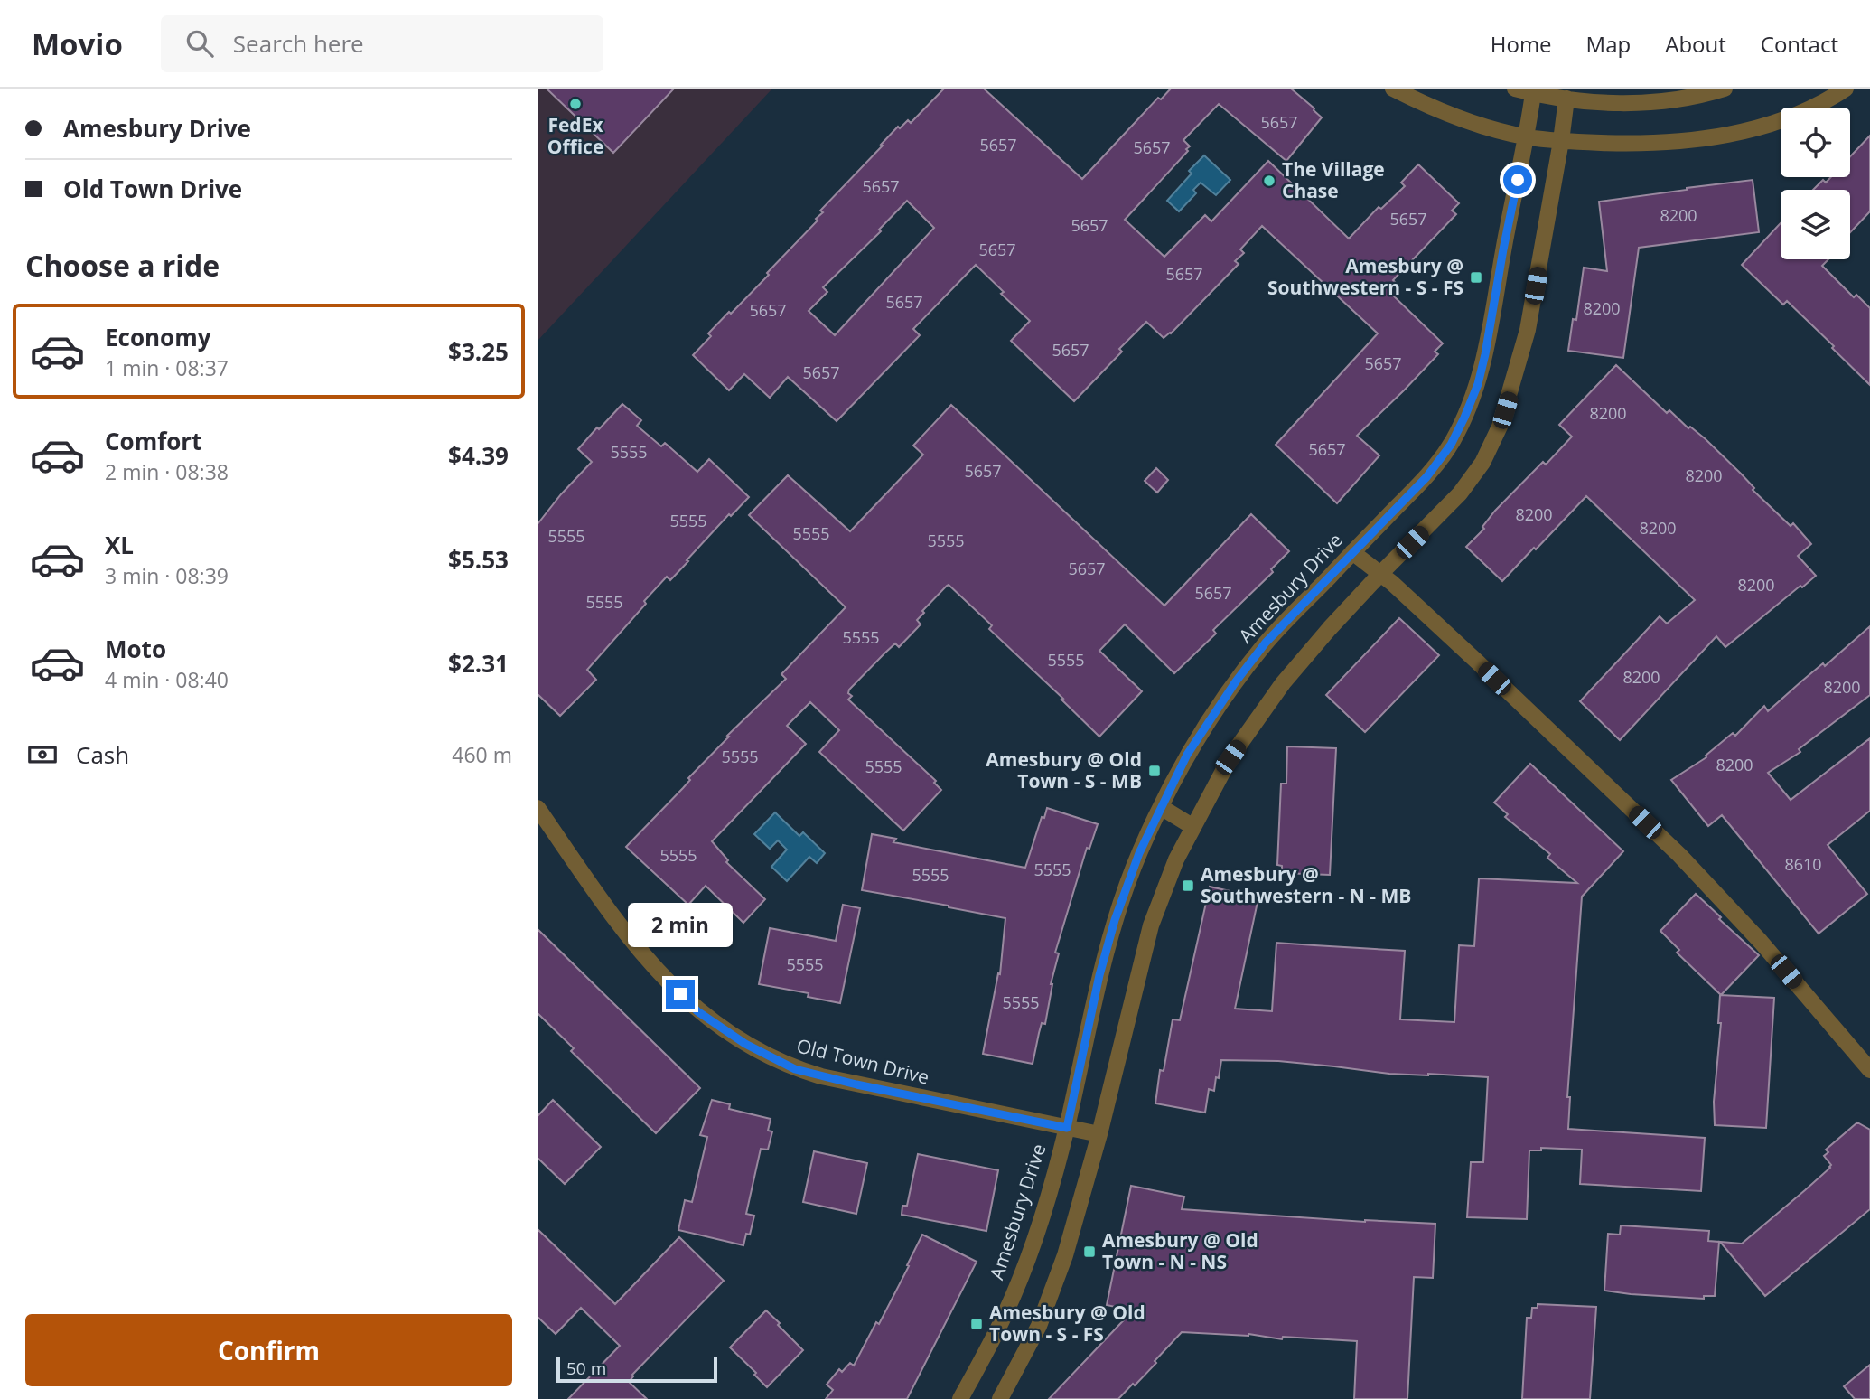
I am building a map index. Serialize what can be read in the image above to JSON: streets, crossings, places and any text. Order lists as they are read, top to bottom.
{
  "streets": {
    "street": ["Amesbury Drive", "Old Town Drive"]
  },
  "crossings": [
    ["Amesbury Drive", "Old Town Drive"]
  ],
  "places": {
    "other": ["FedEx Office", "The Village Chase"],
    "transit": [
      "Amesbury @ Southwestern - S - FS",
      "Amesbury @ Old Town - S - MB",
      "Amesbury @ Southwestern - N - MB",
      "Amesbury @ Old Town - N - NS",
      "Amesbury @ Old Town - S - FS"
    ]
  },
  "house_numbers": [
    "5657",
    "5657",
    "5657",
    "5657",
    "8200",
    "5657",
    "5657",
    "5657",
    "5657",
    "5657",
    "8200",
    "5657",
    "5657",
    "5657",
    "5657",
    "8200",
    "5657",
    "5555",
    "5657",
    "8200",
    "8200",
    "5555",
    "8200",
    "5555",
    "5555",
    "5555",
    "5657",
    "8200",
    "5657",
    "5555",
    "5555",
    "5555",
    "8200",
    "8200",
    "5555",
    "8200",
    "5555",
    "5555",
    "8610",
    "5555",
    "5555",
    "5555",
    "5555"
  ],
  "scale_bar": "50 m",
  "page": {
    "header": "Movio",
    "search": "Search here",
    "nav": [
      "Home",
      "Map",
      "About",
      "Contact"
    ],
    "banner": ["Amesbury Drive", "Old Town Drive"],
    "heading": "Choose a ride",
    "list": [
      {
        "name": "Economy",
        "note": "1 min · 08:37",
        "value": "$3.25"
      },
      {
        "name": "Comfort",
        "note": "2 min · 08:38",
        "value": "$4.39"
      },
      {
        "name": "XL",
        "note": "3 min · 08:39",
        "value": "$5.53"
      },
      {
        "name": "Moto",
        "note": "4 min · 08:40",
        "value": "$2.31"
      }
    ],
    "pay": ["Cash", "460 m"],
    "bubble": "2 min",
    "buttons": "Confirm",
    "scale": "50 m"
  }
}
